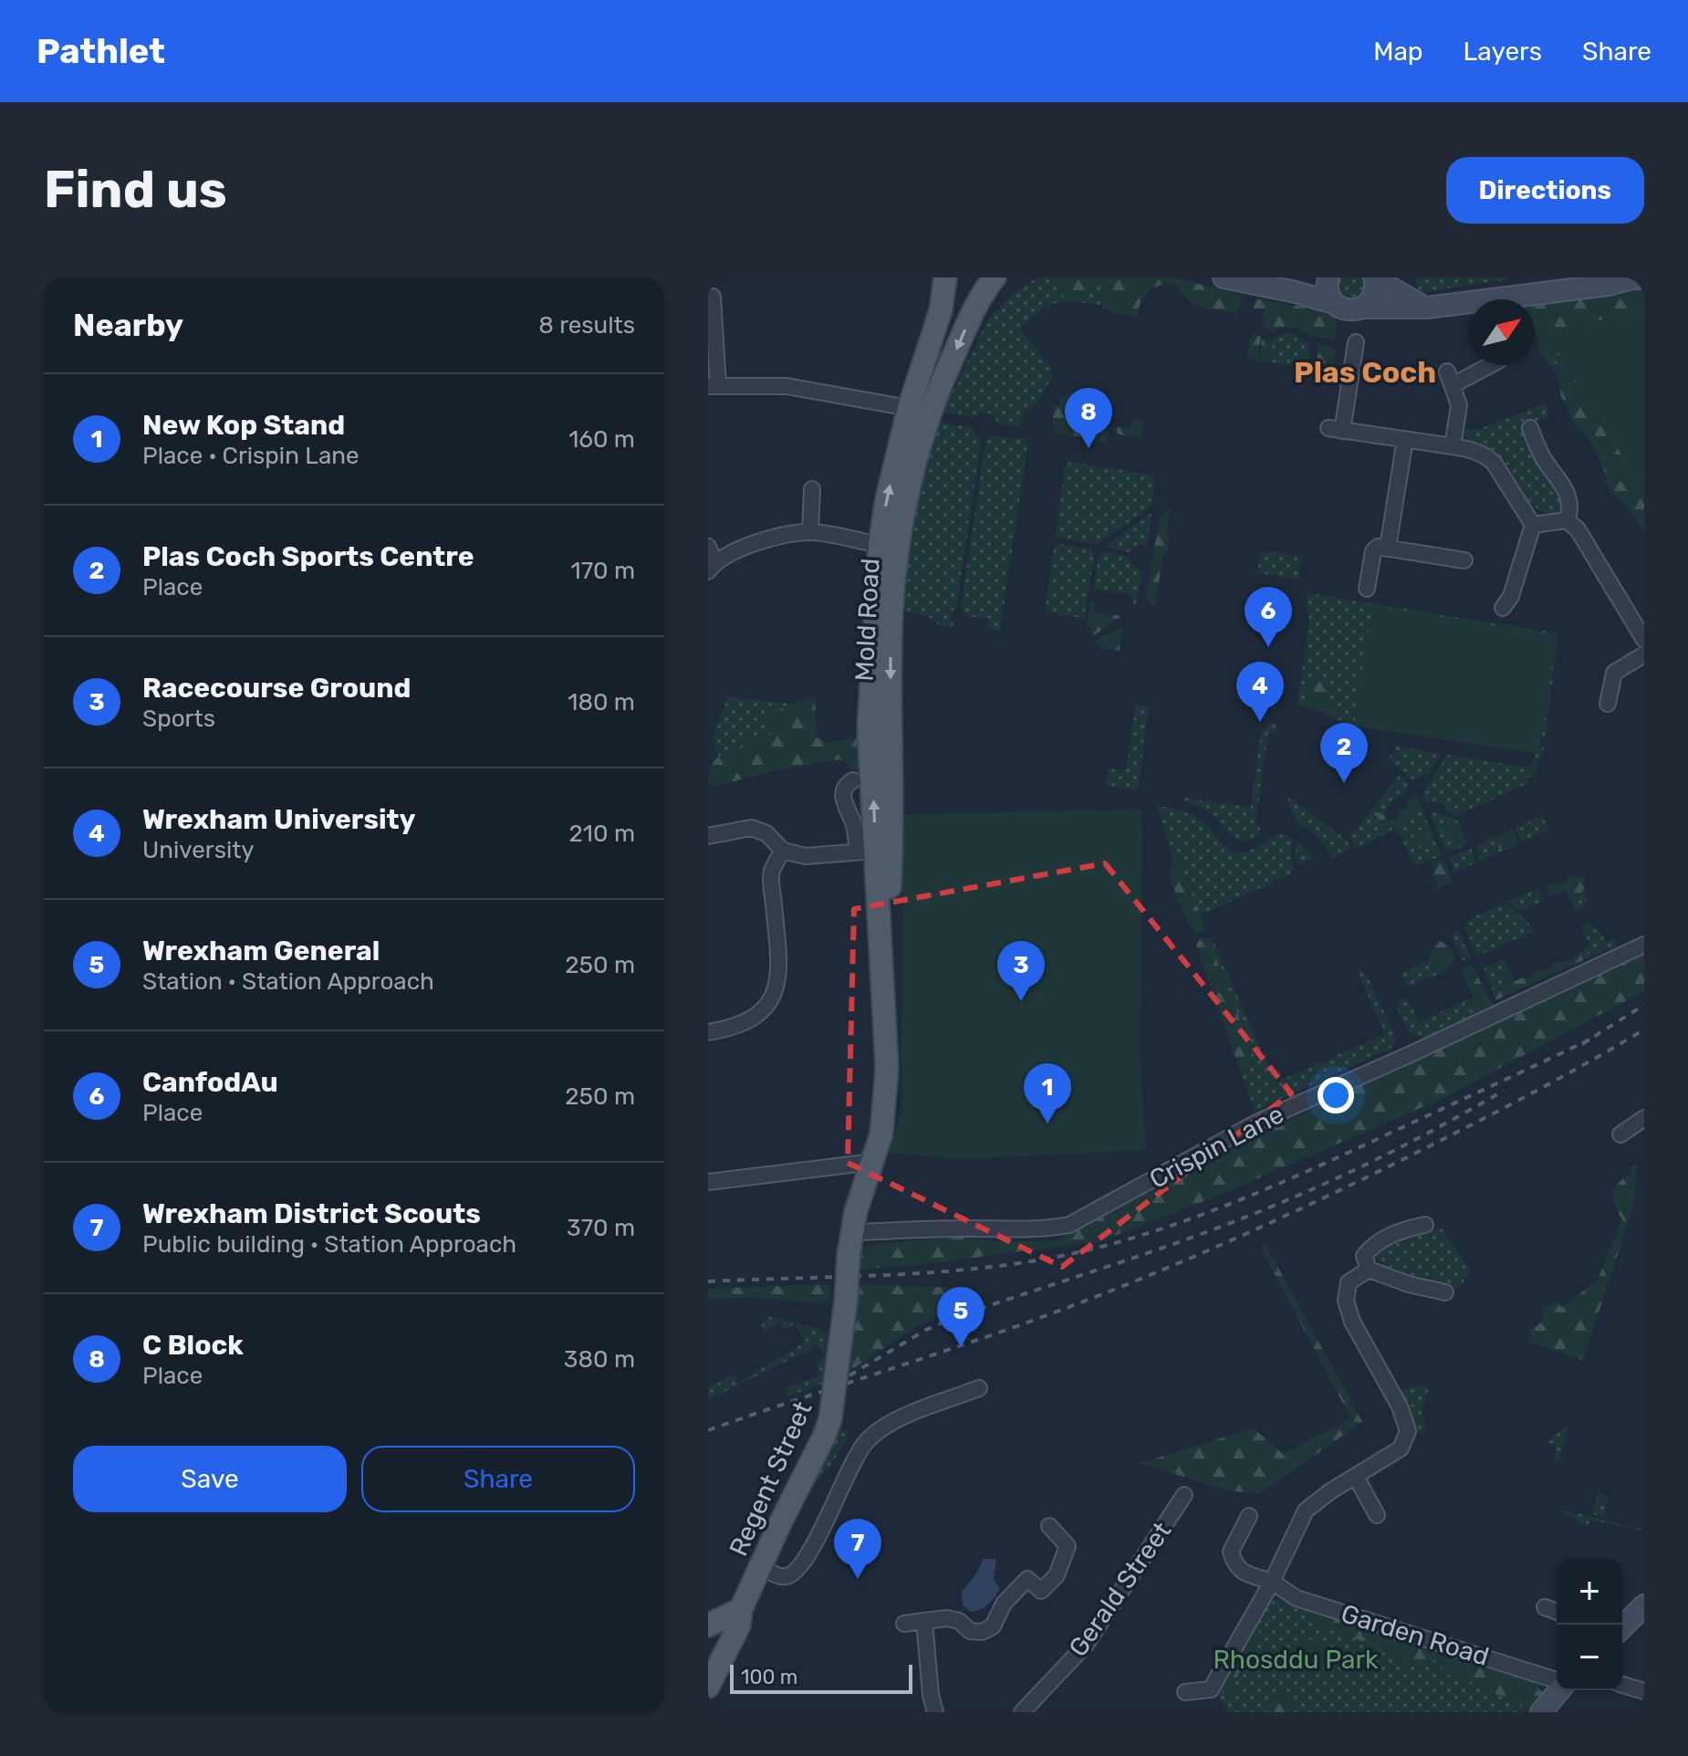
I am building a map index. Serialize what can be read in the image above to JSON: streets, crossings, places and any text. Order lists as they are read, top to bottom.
{
  "streets": {
    "main road": ["Mold Road", "Regent Street"],
    "street": ["Crispin Lane", "Gerald Street", "Garden Road"]
  },
  "crossings": [
    ["Mold Road", "Regent Street"],
    ["Crispin Lane", "Regent Street"]
  ],
  "districts": ["Plas Coch"],
  "parks": ["Rhosddu Park"],
  "scale_bar": "100 m",
  "north": "top right",
  "page": {
    "header": "Pathlet",
    "nav": ["Map", "Layers", "Share"],
    "buttons": [
      "Directions",
      ["Save", "Share"]
    ],
    "title": "Find us",
    "heading": ["Nearby", "8 results"],
    "list": [
      {
        "mark": "1",
        "name": "New Kop Stand",
        "note": "Place · Crispin Lane",
        "value": "160 m"
      },
      {
        "mark": "2",
        "name": "Plas Coch Sports Centre",
        "note": "Place",
        "value": "170 m"
      },
      {
        "mark": "3",
        "name": "Racecourse Ground",
        "note": "Sports",
        "value": "180 m"
      },
      {
        "mark": "4",
        "name": "Wrexham University",
        "note": "University",
        "value": "210 m"
      },
      {
        "mark": "5",
        "name": "Wrexham General",
        "note": "Station · Station Approach",
        "value": "250 m"
      },
      {
        "mark": "6",
        "name": "CanfodAu",
        "note": "Place",
        "value": "250 m"
      },
      {
        "mark": "7",
        "name": "Wrexham District Scouts",
        "note": "Public building · Station Approach",
        "value": "370 m"
      },
      {
        "mark": "8",
        "name": "C Block",
        "note": "Place",
        "value": "380 m"
      }
    ],
    "pins": [
      "8",
      "6",
      "4",
      "2",
      "3",
      "1",
      "5",
      "7"
    ],
    "map_buttons": ["+", "−"],
    "scale": "100 m"
  }
}
